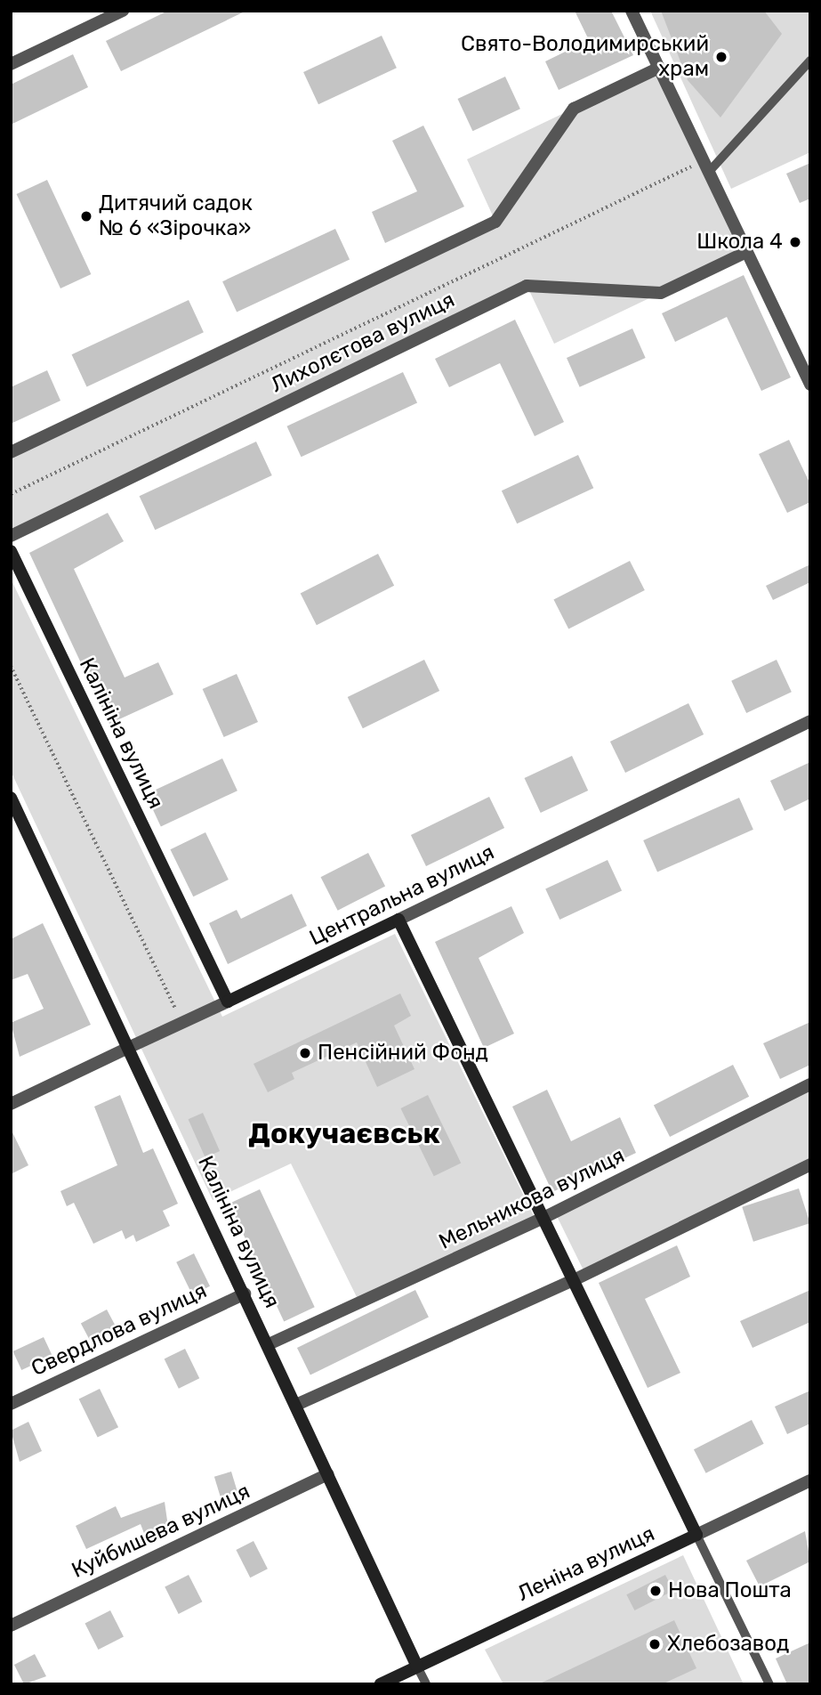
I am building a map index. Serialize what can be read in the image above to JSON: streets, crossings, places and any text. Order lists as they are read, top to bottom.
{
  "streets": {
    "main road": ["Калініна вулиця", "Центральна вулиця", "Леніна вулиця"],
    "street": [
      "Лихолєтова вулиця",
      "Мельникова вулиця",
      "Свердлова вулиця",
      "Куйбишева вулиця"
    ]
  },
  "crossings": [
    ["Калініна вулиця", "Центральна вулиця"],
    ["Калініна вулиця", "Мельникова вулиця"],
    ["Калініна вулиця", "Свердлова вулиця"],
    ["Калініна вулиця", "Куйбишева вулиця"],
    ["Калініна вулиця", "Леніна вулиця"]
  ],
  "districts": ["Докучаєвськ"],
  "places": [
    "Свято-Володимирський храм",
    "Дитячий садок № 6 «Зірочка»",
    "Школа 4",
    "Пенсійний Фонд",
    "Нова Пошта",
    "Хлебозавод"
  ]
}
